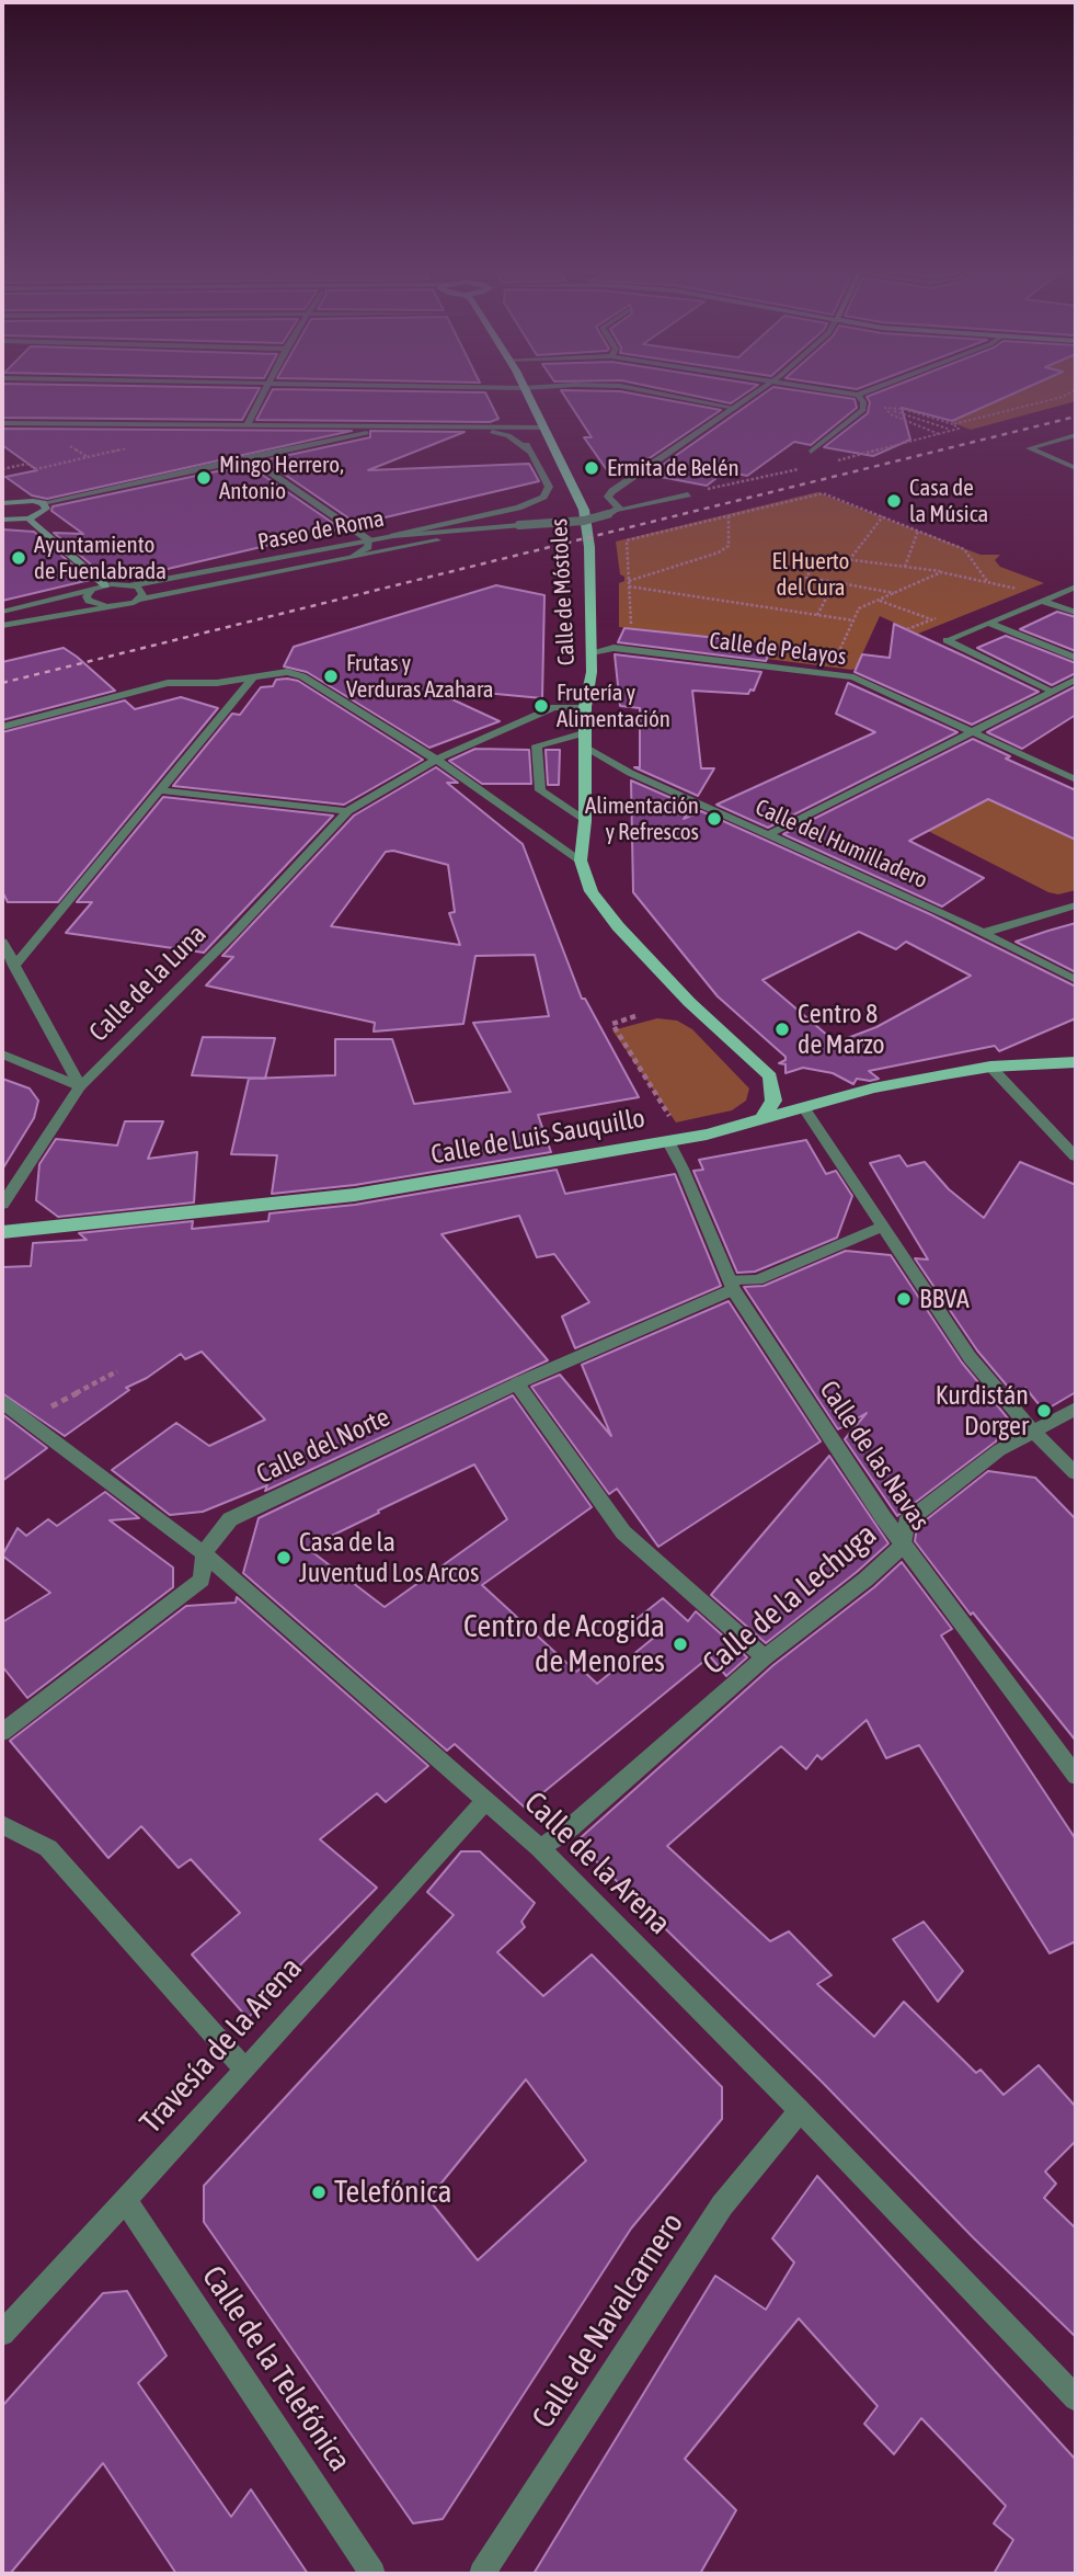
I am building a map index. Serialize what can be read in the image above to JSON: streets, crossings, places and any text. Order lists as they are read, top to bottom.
{
  "streets": {
    "main road": ["Calle de Móstoles", "Calle de Luis Sauquillo"],
    "street": [
      "Paseo de Roma",
      "Calle de Pelayos",
      "Calle del Humilladero",
      "Calle de la Luna",
      "Calle del Norte",
      "Calle de las Navas",
      "Calle de la Lechuga",
      "Calle de la Arena",
      "Travesía de la Arena",
      "Calle de Navalcarnero",
      "Calle de la Telefónica"
    ]
  },
  "crossings": [
    ["Calle de Móstoles", "Calle de Pelayos"],
    ["Calle de Móstoles", "Calle del Humilladero"],
    ["Calle de Móstoles", "Calle de la Luna"],
    ["Calle de Móstoles", "Calle de Luis Sauquillo"],
    ["Calle de Luis Sauquillo", "Calle de las Navas"],
    ["Calle del Norte", "Calle de las Navas"],
    ["Calle del Norte", "Calle de la Arena"],
    ["Calle de las Navas", "Calle de la Lechuga"],
    ["Calle de la Lechuga", "Calle de la Arena"],
    ["Calle de la Arena", "Travesía de la Arena"],
    ["Calle de la Arena", "Calle de Navalcarnero"],
    ["Travesía de la Arena", "Calle de la Telefónica"]
  ],
  "parks": ["El Huerto del Cura"],
  "places": [
    "Ermita de Belén",
    "Mingo Herrero, Antonio",
    "Casa de la Música",
    "Ayuntamiento de Fuenlabrada",
    "Frutas y Verduras Azahara",
    "Frutería y Alimentación",
    "Alimentación y Refrescos",
    "Centro 8 de Marzo",
    "BBVA",
    "Kurdistán Dorger",
    "Casa de la Juventud Los Arcos",
    "Centro de Acogida de Menores",
    "Telefónica"
  ]
}
